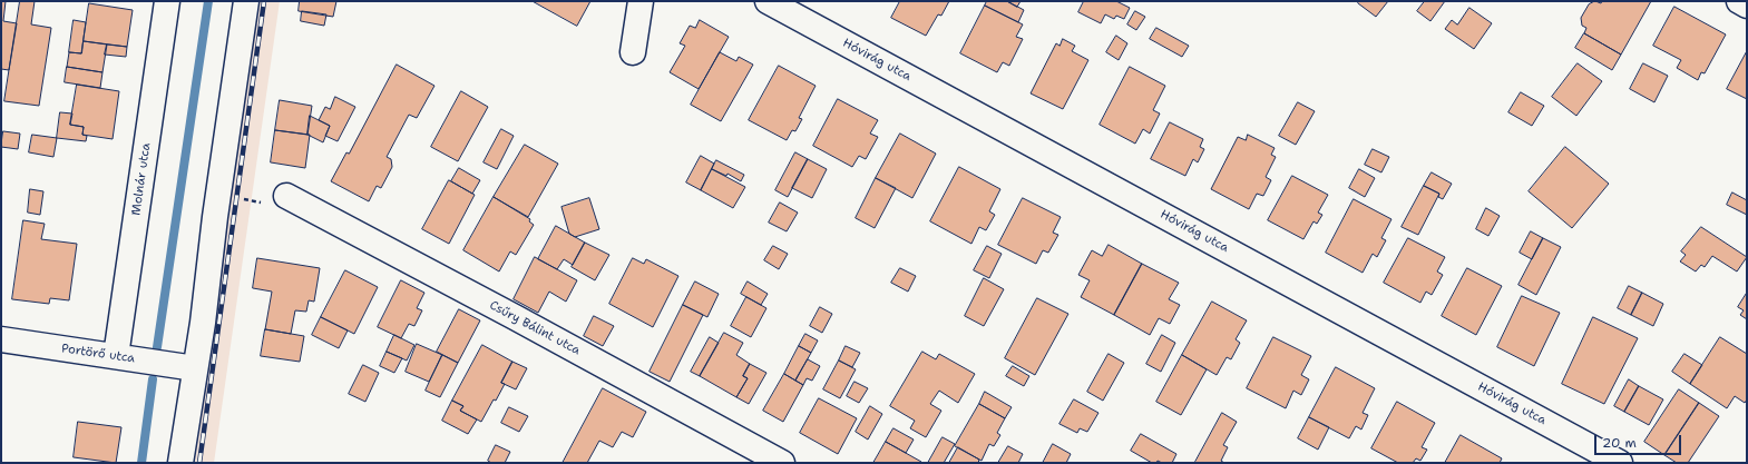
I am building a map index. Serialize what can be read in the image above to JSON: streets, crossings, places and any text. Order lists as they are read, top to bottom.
{
  "streets": {
    "street": [
      "Hóvirág utca",
      "Molnár utca",
      "Csűry Bálint utca",
      "Portörő utca"
    ]
  },
  "crossings": [
    ["Molnár utca", "Portörő utca"]
  ],
  "scale_bar": "20 m"
}
